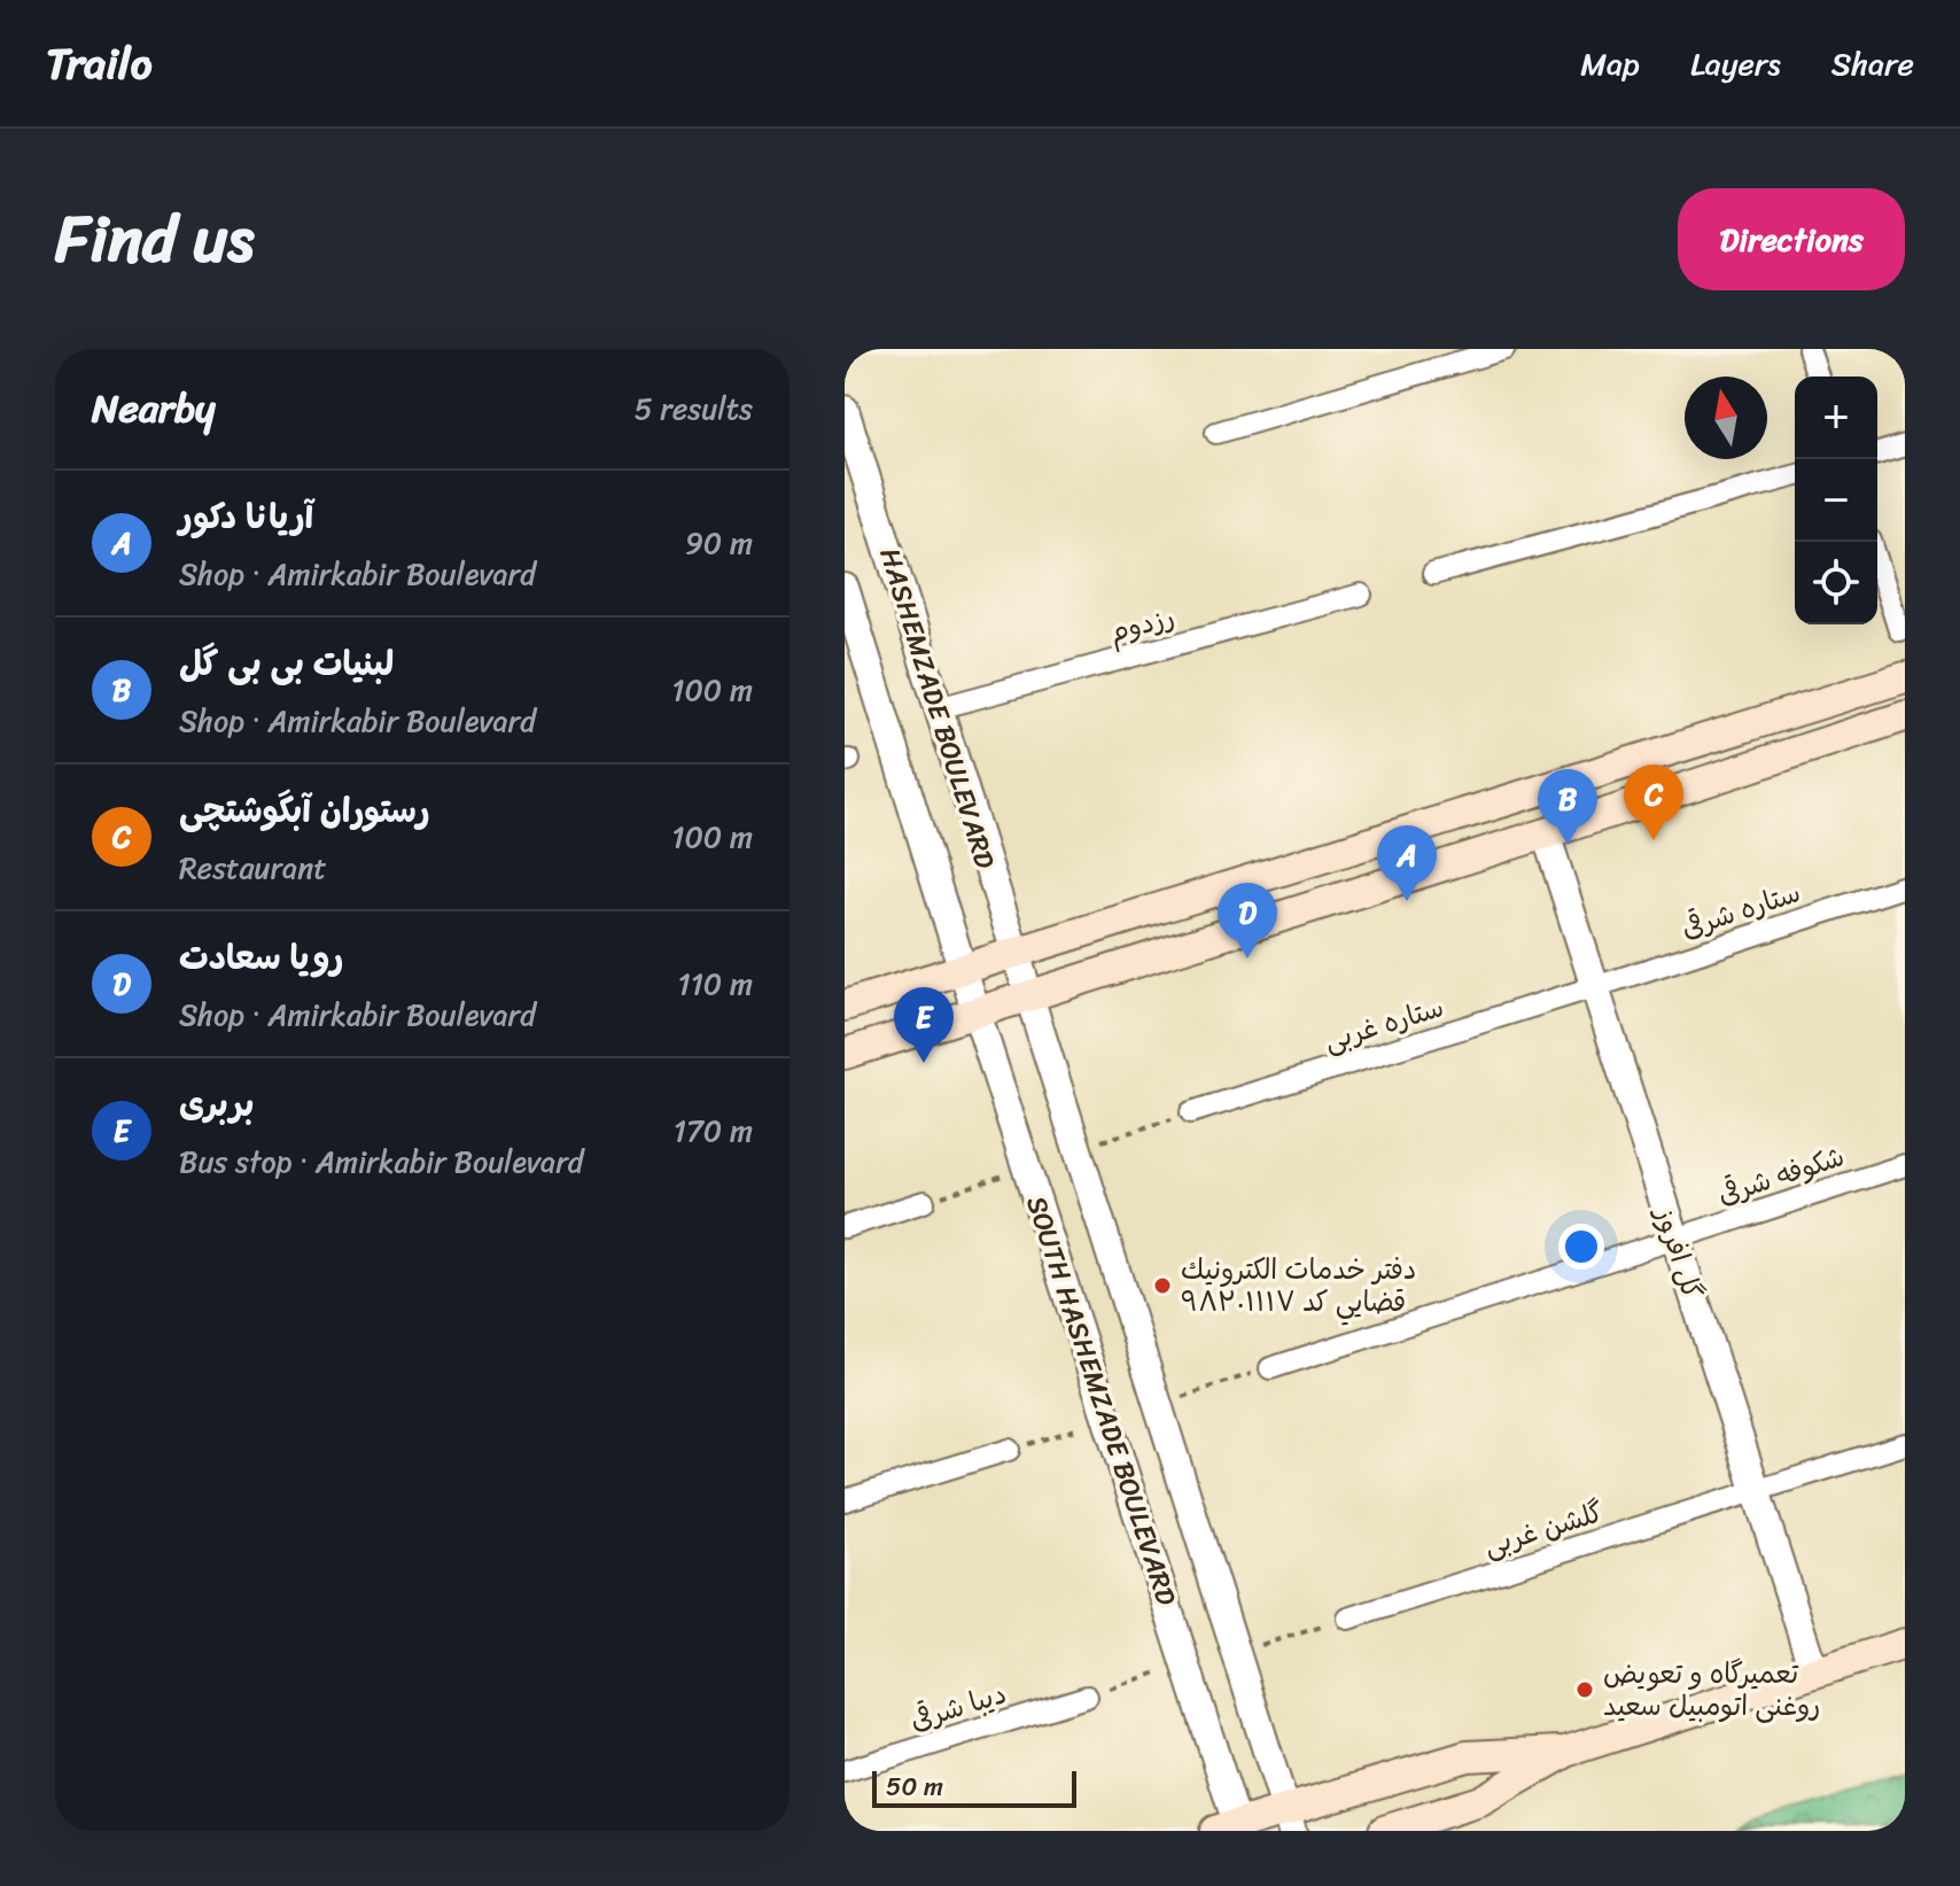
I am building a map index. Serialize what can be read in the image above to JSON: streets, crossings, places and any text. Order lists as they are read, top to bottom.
{
  "streets": {
    "street": [
      "رزدوم",
      "HASHEMZADE BOULEVARD",
      "ستاره شرقی",
      "ستاره غربی",
      "شکوفه شرقی",
      "گل افروز",
      "SOUTH HASHEMZADE BOULEVARD",
      "گلشن غربی",
      "دیبا شرقی"
    ]
  },
  "crossings": [
    ["رزدوم", "HASHEMZADE BOULEVARD"],
    ["HASHEMZADE BOULEVARD", "SOUTH HASHEMZADE BOULEVARD"],
    ["ستاره شرقی", "ستاره غربی"],
    ["ستاره شرقی", "گل افروز"],
    ["ستاره غربی", "گل افروز"],
    ["شکوفه شرقی", "گل افروز"],
    ["گل افروز", "گلشن غربی"]
  ],
  "places": ["دفتر خدمات الكترونيك قضايي كد ٩٨٣٠١١١٧", "تعمیرگاه و تعویض روغنی اتومبیل سعید"],
  "scale_bar": "50 m",
  "north": "top",
  "page": {
    "header": "Trailo",
    "nav": ["Map", "Layers", "Share"],
    "title": "Find us",
    "buttons": "Directions",
    "heading": ["Nearby", "5 results"],
    "map_buttons": ["+", "−"],
    "list": [
      {
        "mark": "A",
        "name": "آریانا دکور",
        "note": "Shop · Amirkabir Boulevard",
        "value": "90 m"
      },
      {
        "mark": "B",
        "name": "لبنیات بی بی گل",
        "note": "Shop · Amirkabir Boulevard",
        "value": "100 m"
      },
      {
        "mark": "C",
        "name": "رستوران آبگوشتچی",
        "note": "Restaurant",
        "value": "100 m"
      },
      {
        "mark": "D",
        "name": "رویا سعادت",
        "note": "Shop · Amirkabir Boulevard",
        "value": "110 m"
      },
      {
        "mark": "E",
        "name": "بربری",
        "note": "Bus stop · Amirkabir Boulevard",
        "value": "170 m"
      }
    ],
    "pins": [
      "C",
      "B",
      "A",
      "D",
      "E"
    ],
    "scale": "50 m"
  }
}
